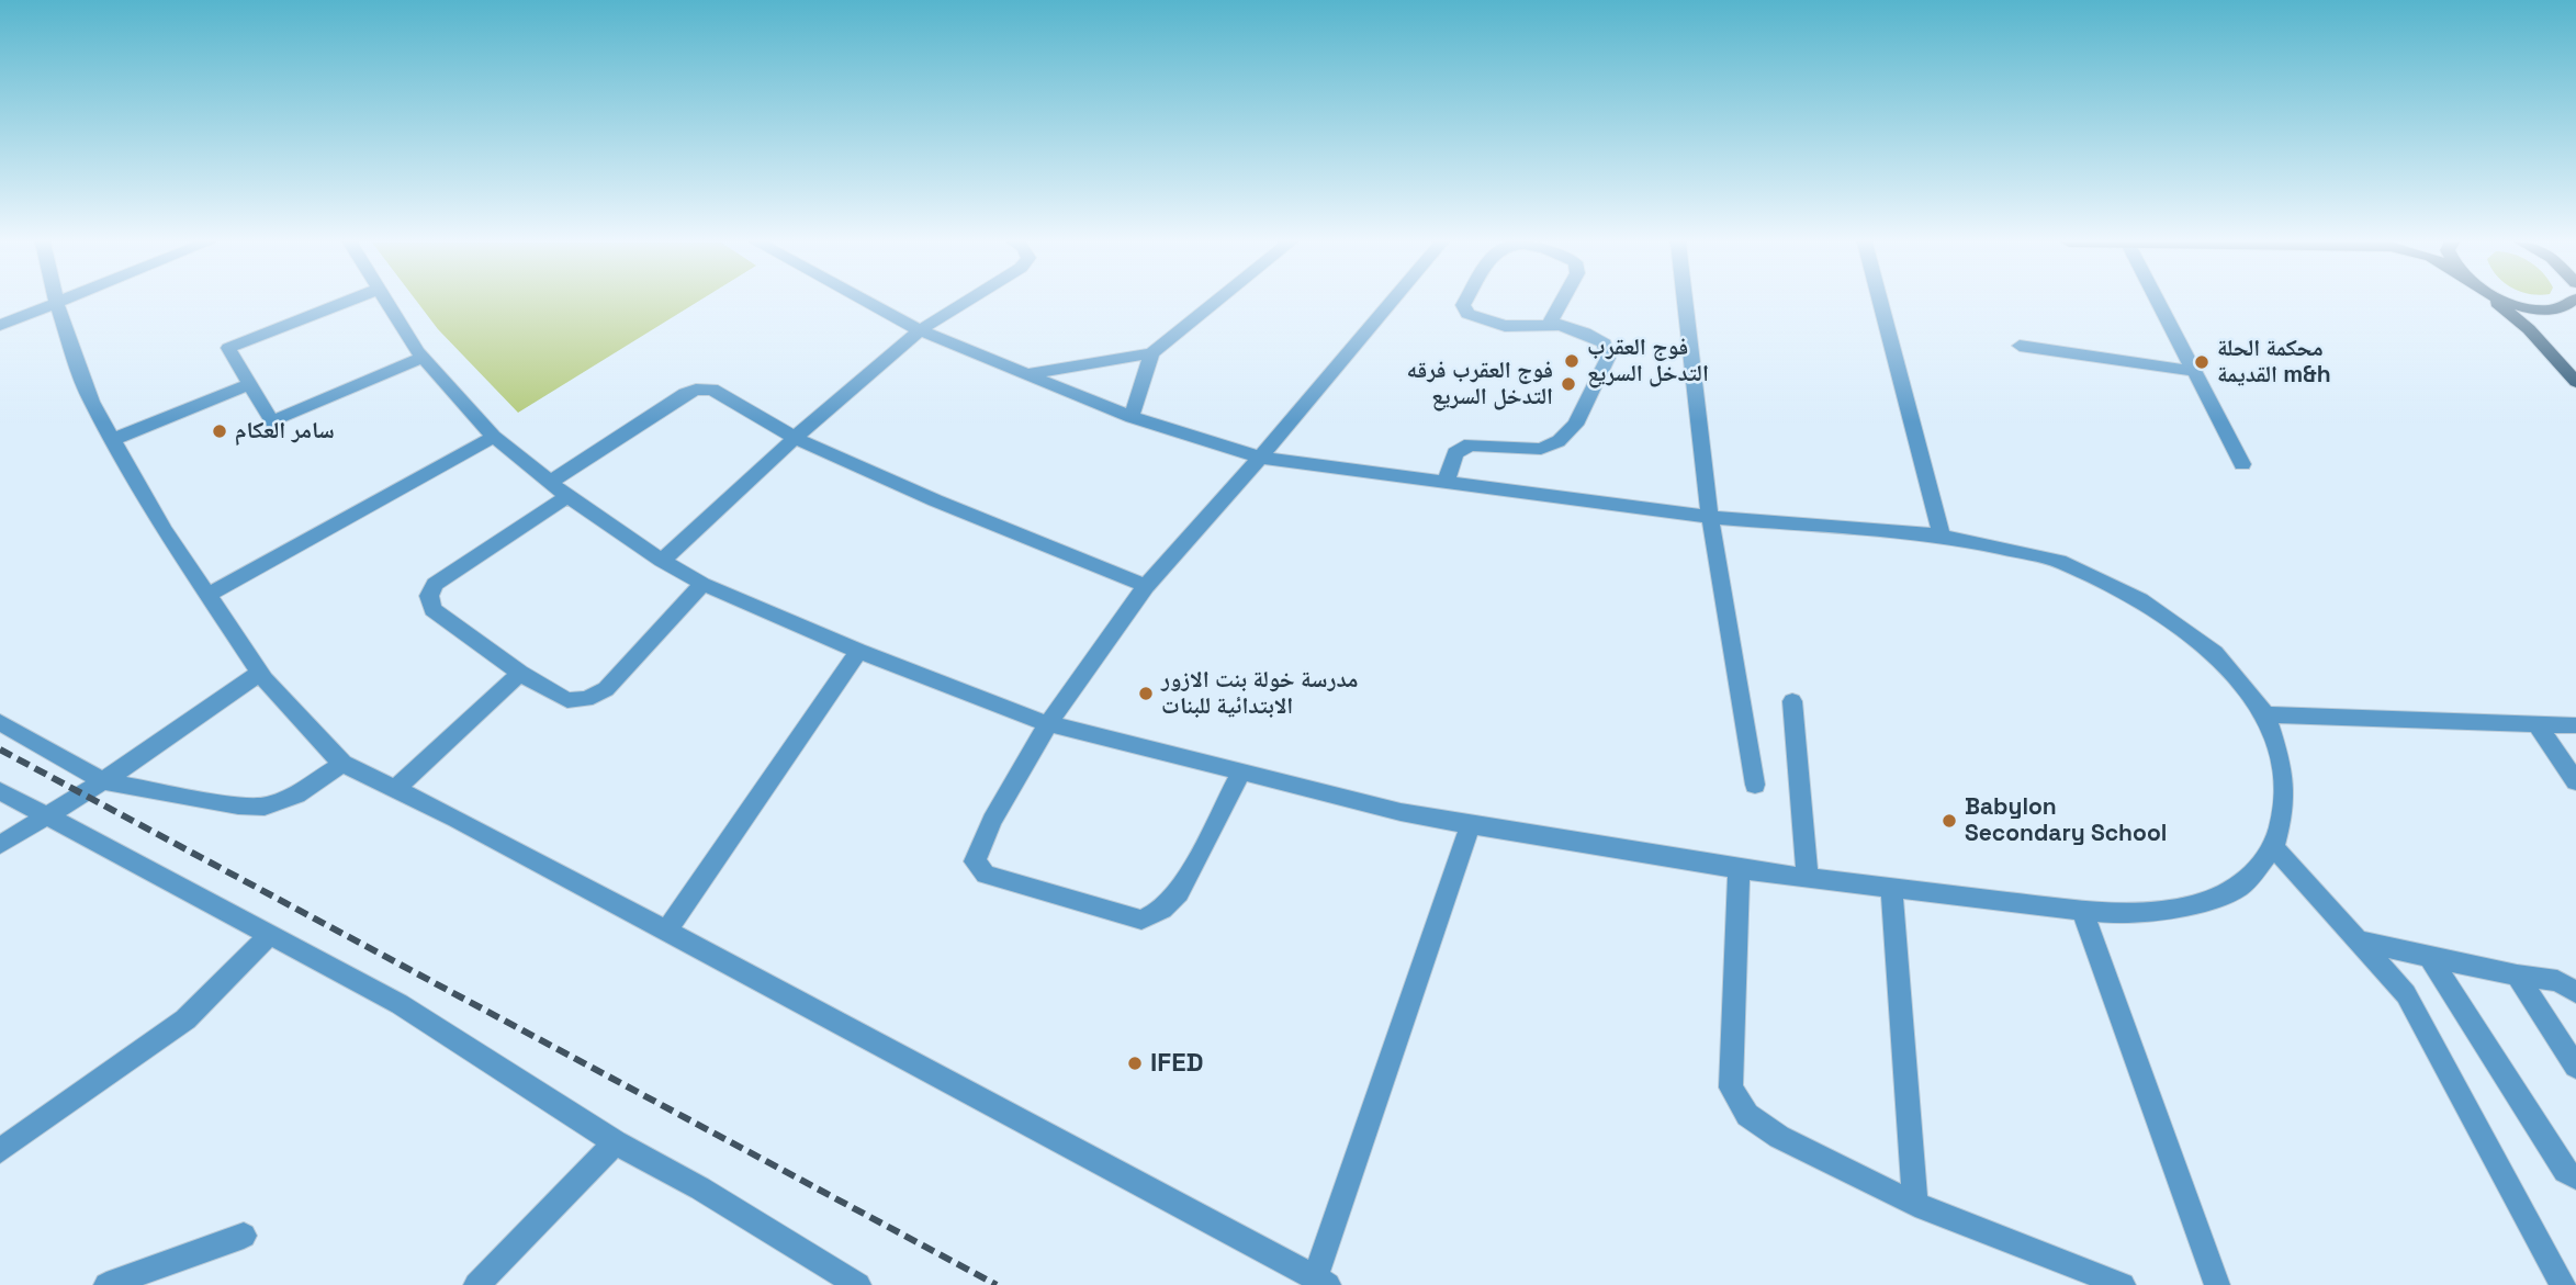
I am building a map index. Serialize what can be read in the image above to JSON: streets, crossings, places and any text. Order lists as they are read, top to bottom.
{
  "places": [
    "فوج العقرب التدخل السريع",
    "محكمة الحلة القديمة m&h",
    "فوج العقرب فرقه التدخل السريع",
    "سامر العكام",
    "مدرسة خولة بنت الازور الابتدائية للبنات",
    "Babylon Secondary School",
    "IFED"
  ]
}
